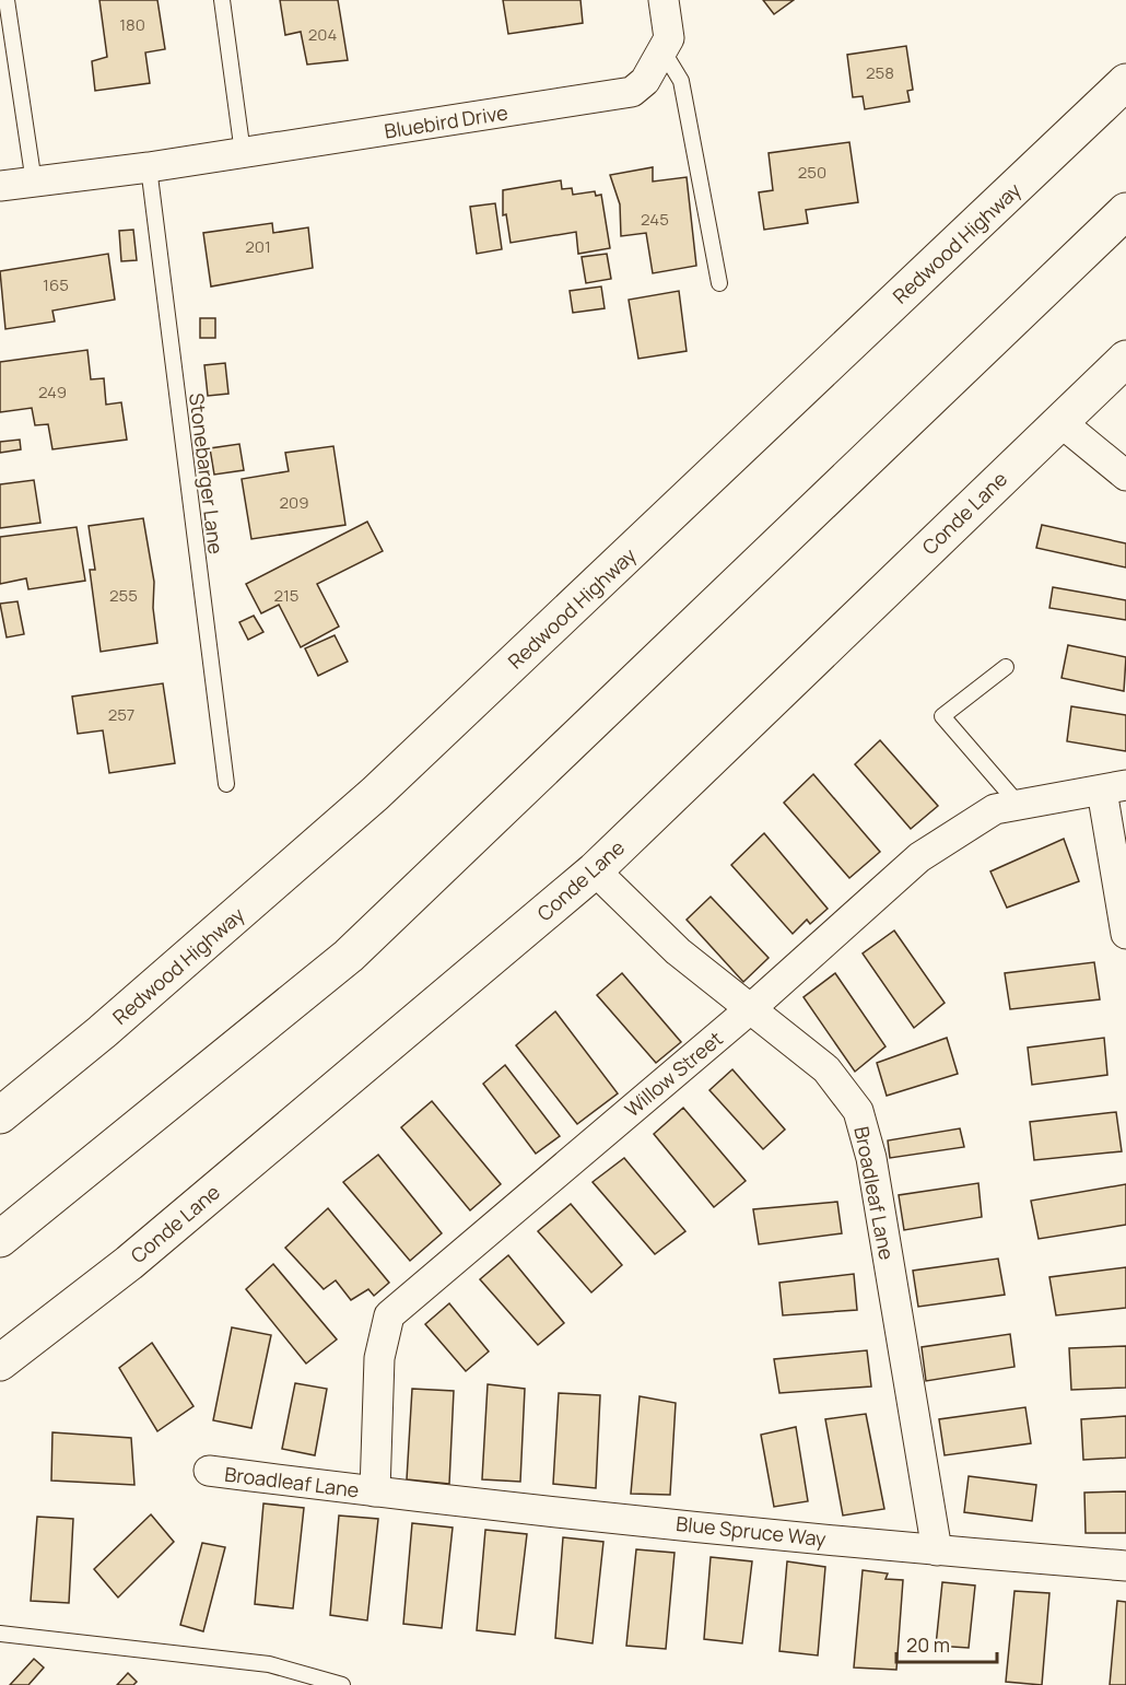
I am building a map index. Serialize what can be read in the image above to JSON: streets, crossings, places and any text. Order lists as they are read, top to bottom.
{
  "streets": {
    "main road": ["Redwood Highway", "Conde Lane"],
    "street": [
      "Bluebird Drive",
      "Willow Street",
      "Broadleaf Lane",
      "Blue Spruce Way"
    ],
    "lane": ["Stonebarger Lane"]
  },
  "crossings": [
    ["Bluebird Drive", "Stonebarger Lane"],
    ["Conde Lane", "Broadleaf Lane"],
    ["Willow Street", "Broadleaf Lane"],
    ["Willow Street", "Blue Spruce Way"],
    ["Broadleaf Lane", "Blue Spruce Way"]
  ],
  "house_numbers": [
    "180",
    "204",
    "258",
    "250",
    "245",
    "201",
    "165",
    "249",
    "209",
    "255",
    "215",
    "257"
  ],
  "scale_bar": "20 m"
}
